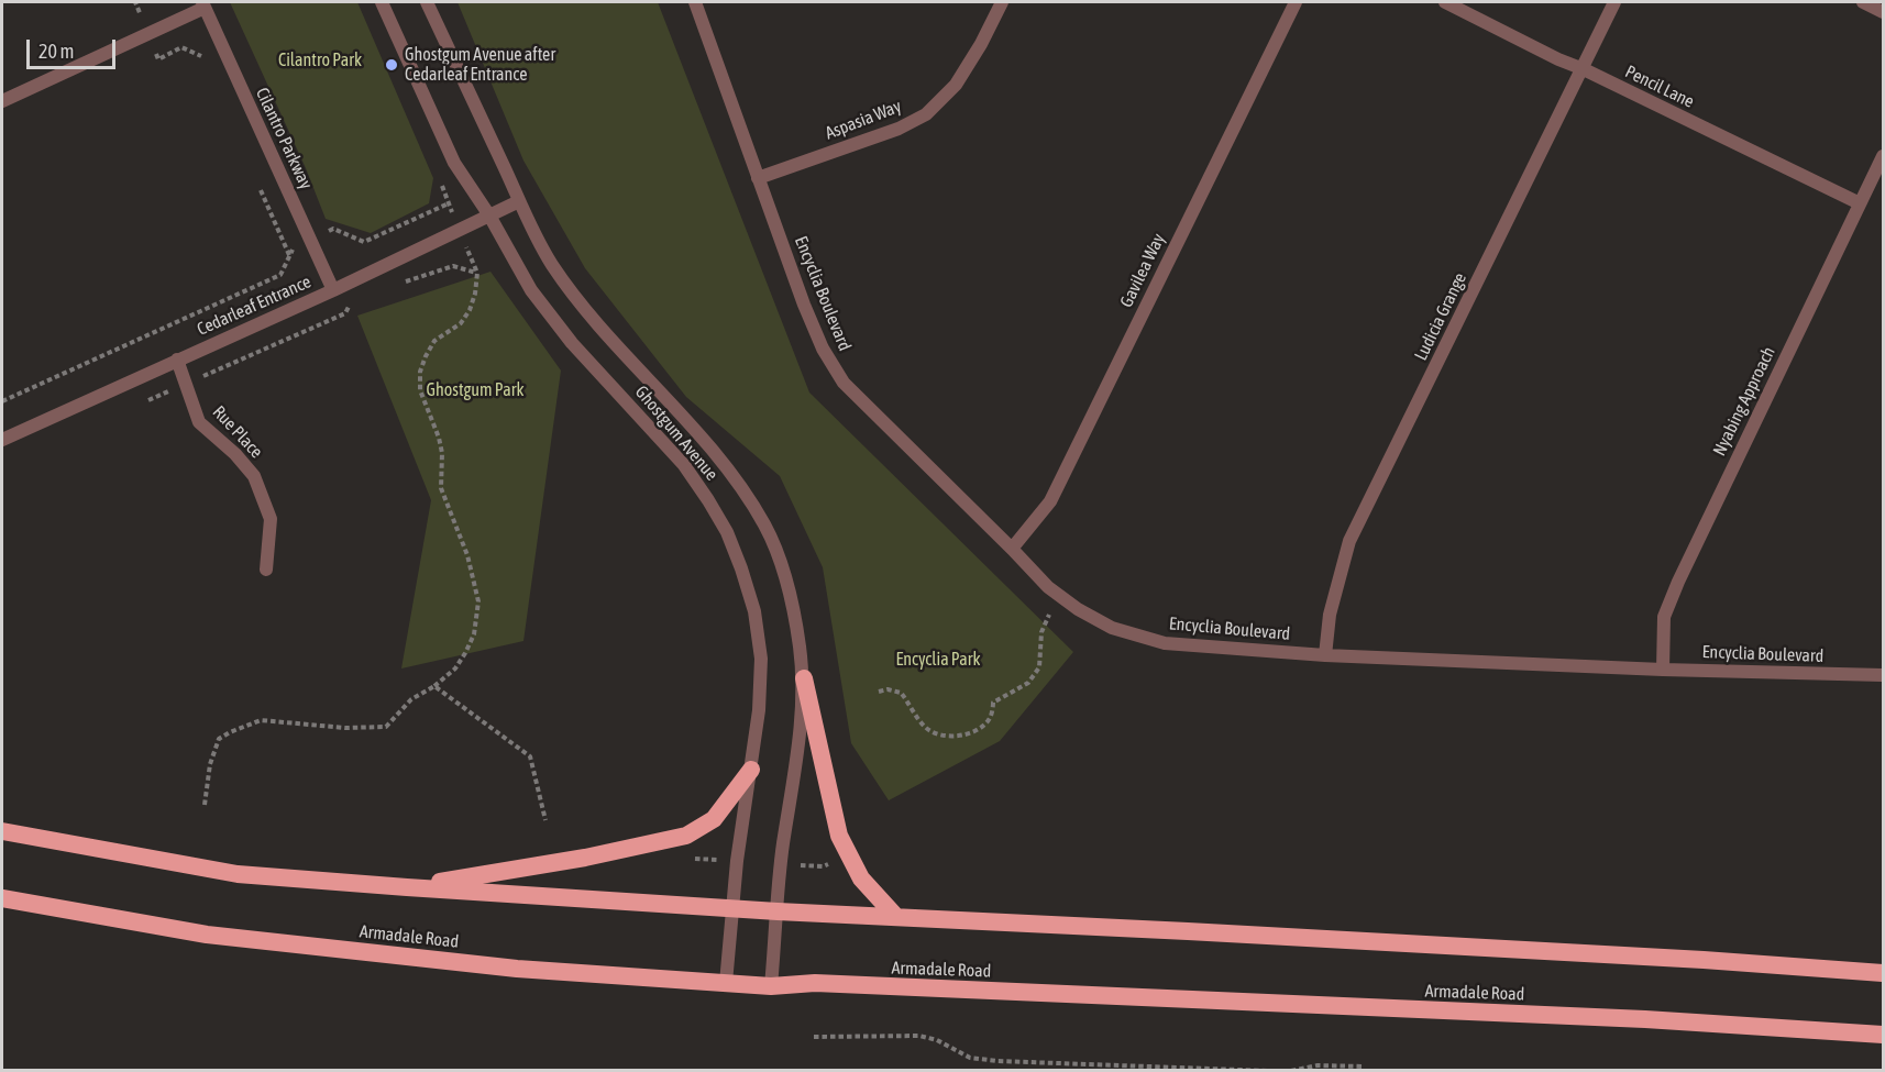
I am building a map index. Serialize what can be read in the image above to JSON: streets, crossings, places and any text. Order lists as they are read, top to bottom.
{
  "streets": {
    "highway": ["Armadale Road"],
    "street": [
      "Pencil Lane",
      "Aspasia Way",
      "Cilantro Parkway",
      "Gavilea Way",
      "Encyclia Boulevard",
      "Cedarleaf Entrance",
      "Ludicia Grange",
      "Nyabing Approach",
      "Rue Place",
      "Ghostgum Avenue"
    ]
  },
  "crossings": [
    ["Pencil Lane", "Ludicia Grange"],
    ["Pencil Lane", "Nyabing Approach"],
    ["Aspasia Way", "Encyclia Boulevard"],
    ["Cilantro Parkway", "Cedarleaf Entrance"],
    ["Gavilea Way", "Encyclia Boulevard"],
    ["Encyclia Boulevard", "Ludicia Grange"],
    ["Encyclia Boulevard", "Nyabing Approach"],
    ["Cedarleaf Entrance", "Rue Place"],
    ["Cedarleaf Entrance", "Ghostgum Avenue"],
    ["Ghostgum Avenue", "Armadale Road"]
  ],
  "parks": ["Cilantro Park", "Ghostgum Park", "Encyclia Park"],
  "places": ["Ghostgum Avenue after Cedarleaf Entrance"],
  "scale_bar": "20 m"
}
